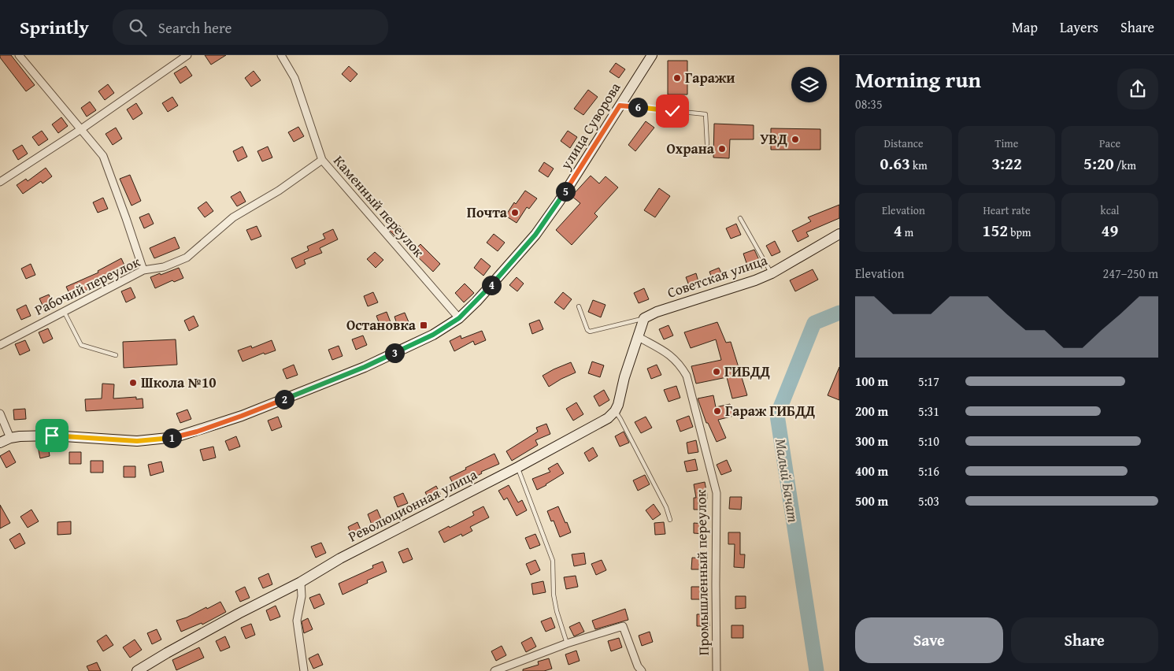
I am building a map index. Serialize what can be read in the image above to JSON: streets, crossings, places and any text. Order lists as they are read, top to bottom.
{
  "streets": {
    "street": [
      "улица Суворова",
      "Каменный переулок",
      "Советская улица",
      "Рабочий переулок",
      "Революционная улица",
      "Промышленный переулок"
    ]
  },
  "crossings": [
    ["улица Суворова", "Каменный переулок"],
    ["Каменный переулок", "Рабочий переулок"]
  ],
  "water": ["Малый Бачат"],
  "places": {
    "other": [
      "Гаражи",
      "УВД",
      "Охрана",
      "Почта",
      "ГИБДД",
      "Школа №10",
      "Гараж ГИБДД"
    ],
    "transit": ["Остановка"]
  },
  "page": {
    "header": "Sprintly",
    "search": "Search here",
    "nav": ["Map", "Layers", "Share"],
    "heading": ["Morning run", "08:35"],
    "pins": [
      "6",
      "5",
      "4",
      "3",
      "2",
      "1"
    ],
    "stats": [
      ["Distance", "0.63 km"],
      ["Time", "3:22"],
      ["Pace", "5:20 /km"],
      ["Elevation", "4 m"],
      ["Heart rate", "152 bpm"],
      ["kcal", "49"]
    ],
    "chart": ["Elevation", "247–250 m"],
    "list": [
      {
        "name": "100 m",
        "note": "5:17"
      },
      {
        "name": "200 m",
        "note": "5:31"
      },
      {
        "name": "300 m",
        "note": "5:10"
      },
      {
        "name": "400 m",
        "note": "5:16"
      },
      {
        "name": "500 m",
        "note": "5:03"
      }
    ],
    "buttons": ["Save", "Share"]
  }
}
